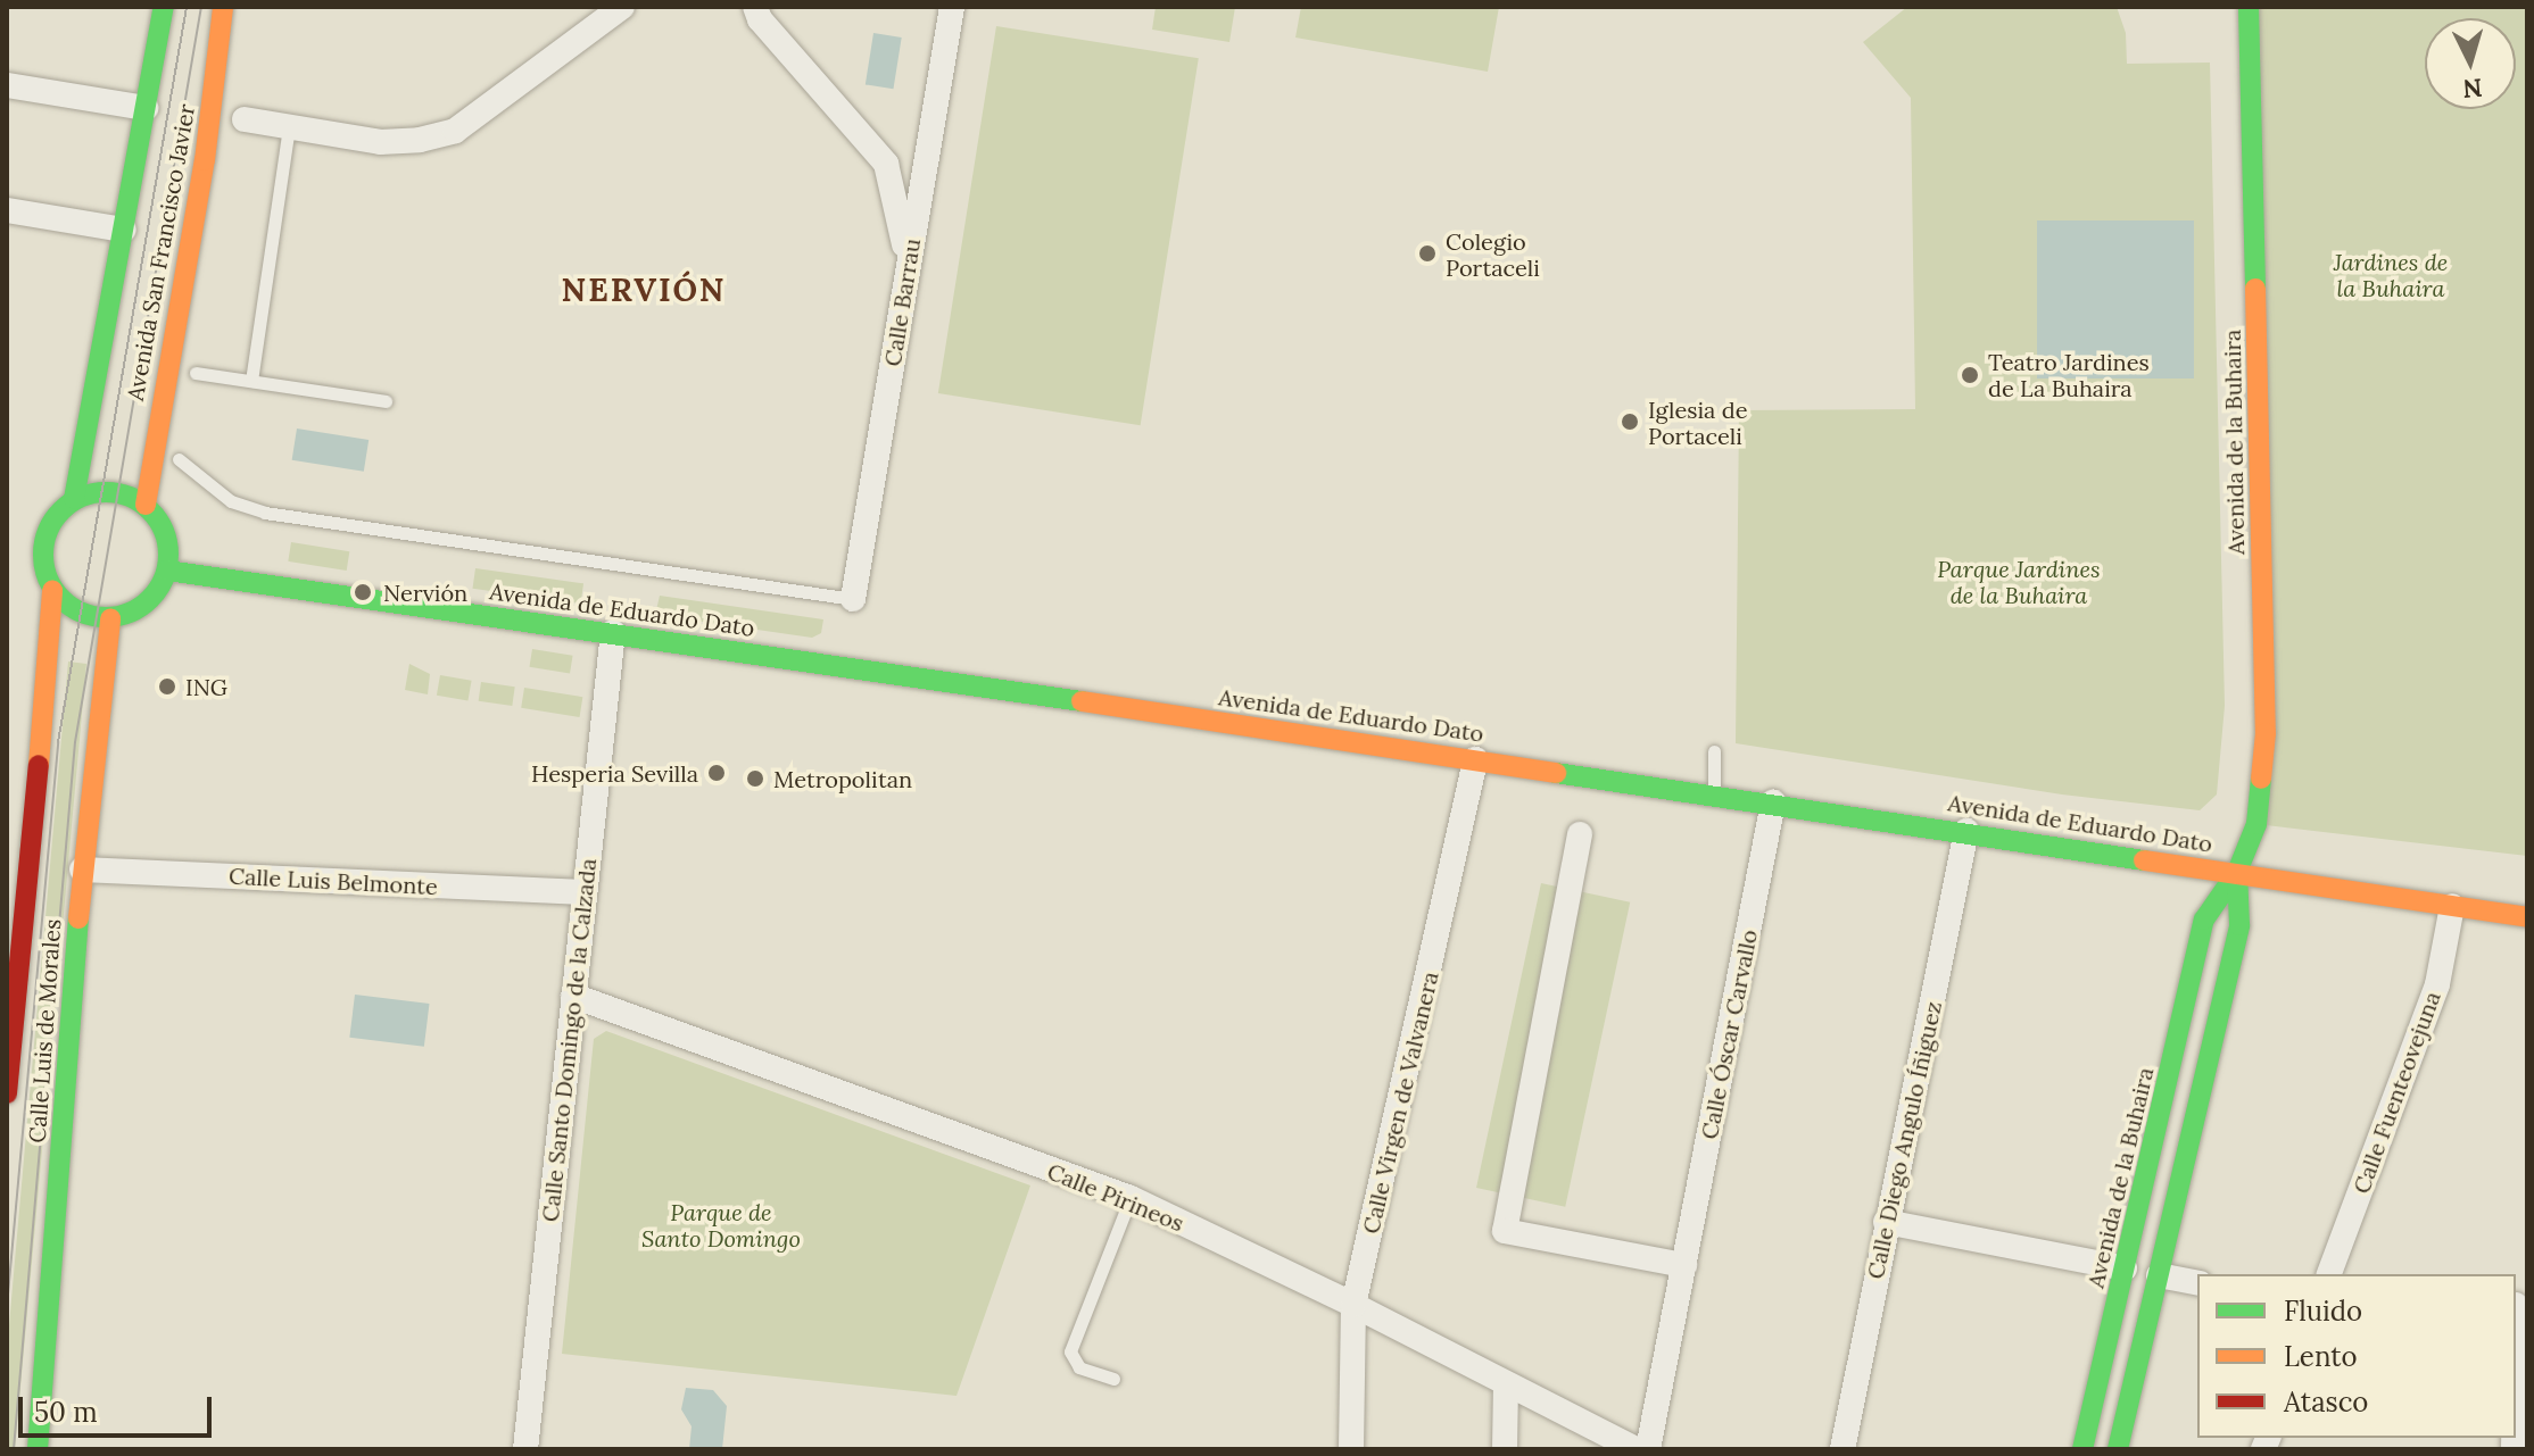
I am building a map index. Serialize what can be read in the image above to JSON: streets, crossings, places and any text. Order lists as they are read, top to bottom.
{
  "streets": {
    "main road": [
      "Avenida San Francisco Javier",
      "Avenida de la Buhaira",
      "Avenida de Eduardo Dato",
      "Calle Luis de Morales"
    ],
    "street": [
      "Calle Barrau",
      "Calle Luis Belmonte",
      "Calle Óscar Carvallo",
      "Calle Santo Domingo de la Calzada",
      "Calle Fuenteovejuna",
      "Calle Virgen de Valvanera",
      "Calle Diego Angulo Íñiguez",
      "Calle Pirineos"
    ]
  },
  "crossings": [
    ["Avenida San Francisco Javier", "Avenida de Eduardo Dato"],
    ["Avenida San Francisco Javier", "Calle Luis de Morales"],
    ["Avenida de la Buhaira", "Avenida de Eduardo Dato"],
    ["Avenida de Eduardo Dato", "Calle Luis de Morales"],
    ["Avenida de Eduardo Dato", "Calle Óscar Carvallo"],
    ["Avenida de Eduardo Dato", "Calle Santo Domingo de la Calzada"],
    ["Avenida de Eduardo Dato", "Calle Fuenteovejuna"],
    ["Avenida de Eduardo Dato", "Calle Virgen de Valvanera"],
    ["Avenida de Eduardo Dato", "Calle Diego Angulo Íñiguez"],
    ["Calle Luis Belmonte", "Calle Luis de Morales"],
    ["Calle Luis Belmonte", "Calle Santo Domingo de la Calzada"],
    ["Calle Santo Domingo de la Calzada", "Calle Pirineos"],
    ["Calle Virgen de Valvanera", "Calle Pirineos"]
  ],
  "districts": ["NERVIÓN"],
  "parks": ["Jardines de la Buhaira", "Parque Jardines de la Buhaira", "Parque de Santo Domingo"],
  "places": [
    "Colegio Portaceli",
    "Teatro Jardines de La Buhaira",
    "Iglesia de Portaceli",
    "Nervión",
    "ING",
    "Hesperia Sevilla",
    "Metropolitan"
  ],
  "legend": ["Fluido", "Lento", "Atasco"],
  "scale_bar": "50 m",
  "north": "bottom"
}
